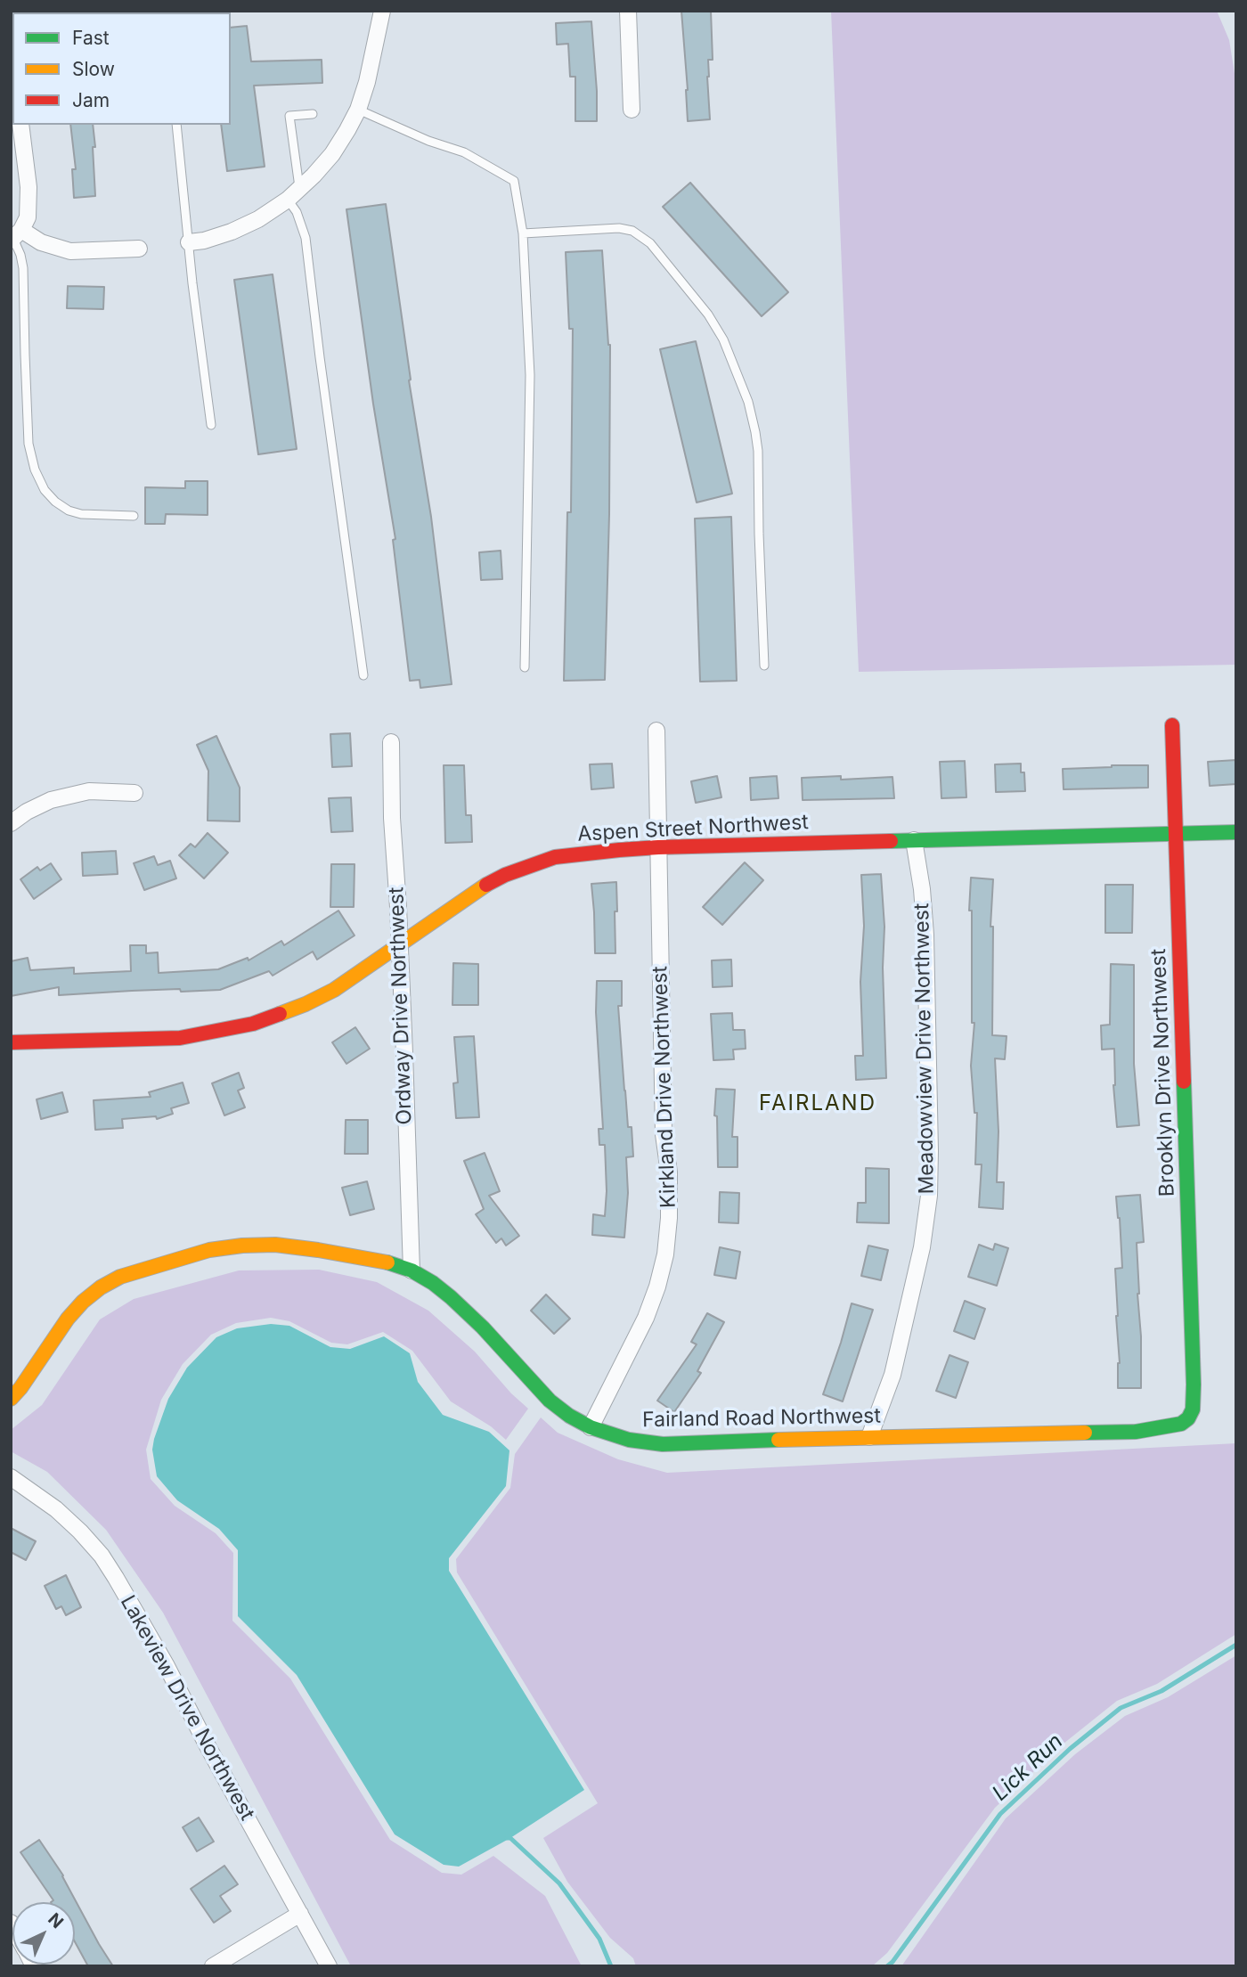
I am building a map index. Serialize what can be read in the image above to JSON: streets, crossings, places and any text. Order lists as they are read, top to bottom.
{
  "streets": {
    "street": [
      "Aspen Street Northwest",
      "Ordway Drive Northwest",
      "Meadowview Drive Northwest",
      "Brooklyn Drive Northwest",
      "Kirkland Drive Northwest",
      "Fairland Road Northwest",
      "Lakeview Drive Northwest"
    ]
  },
  "crossings": [
    ["Aspen Street Northwest", "Ordway Drive Northwest"],
    ["Aspen Street Northwest", "Meadowview Drive Northwest"],
    ["Aspen Street Northwest", "Brooklyn Drive Northwest"],
    ["Aspen Street Northwest", "Kirkland Drive Northwest"],
    ["Ordway Drive Northwest", "Fairland Road Northwest"],
    ["Meadowview Drive Northwest", "Fairland Road Northwest"],
    ["Brooklyn Drive Northwest", "Fairland Road Northwest"],
    ["Kirkland Drive Northwest", "Fairland Road Northwest"]
  ],
  "districts": ["FAIRLAND"],
  "water": ["Lick Run"],
  "legend": ["Fast", "Slow", "Jam"],
  "north": "top right"
}
